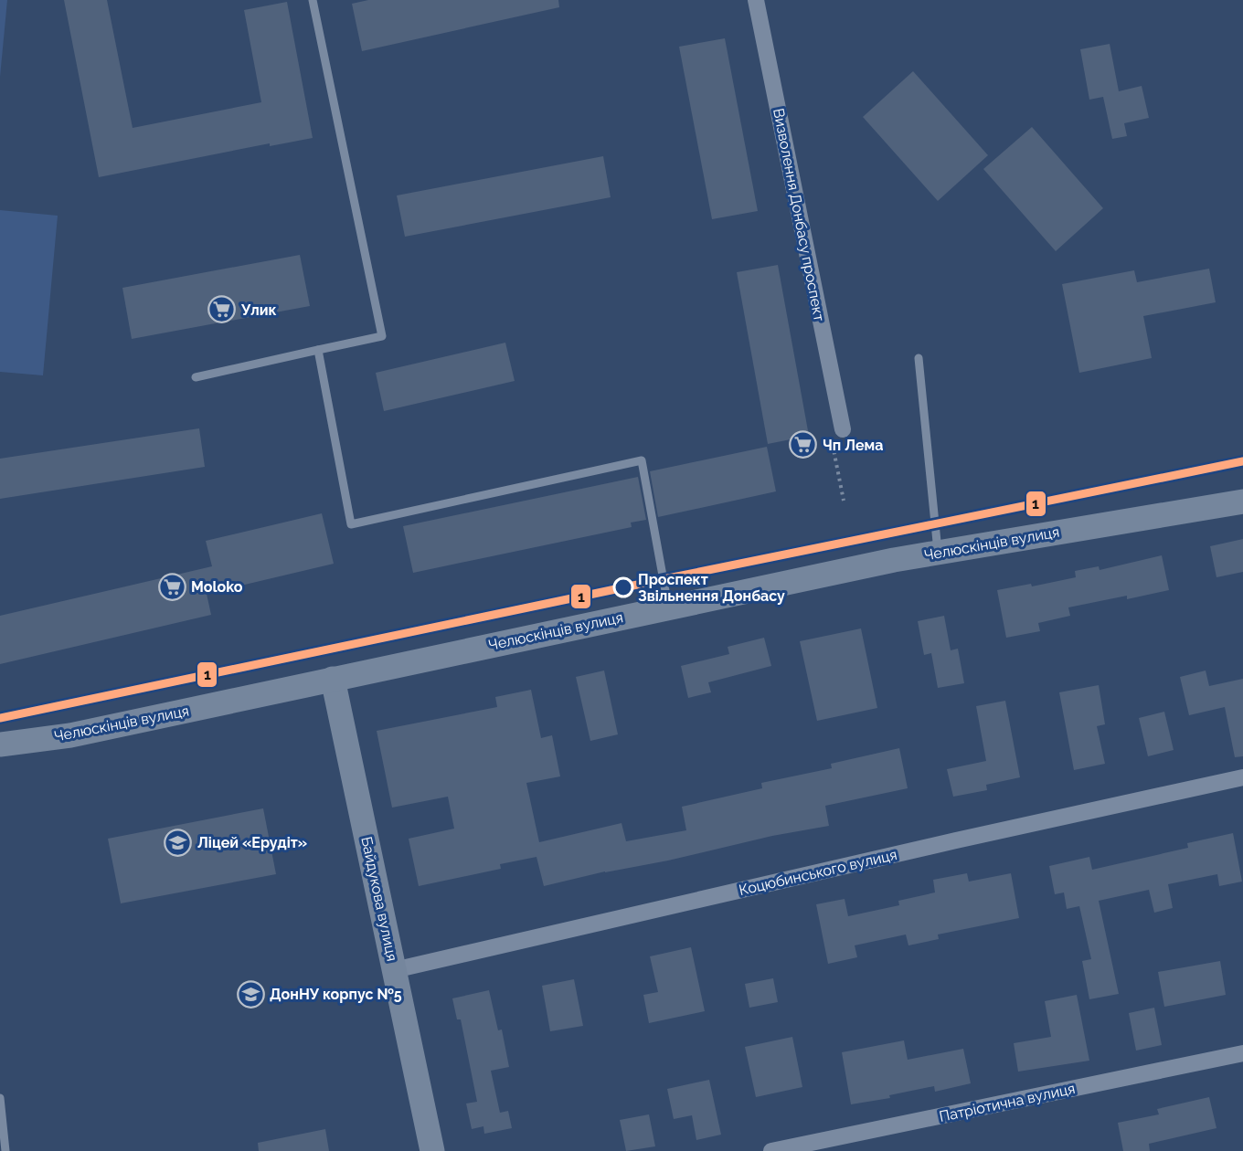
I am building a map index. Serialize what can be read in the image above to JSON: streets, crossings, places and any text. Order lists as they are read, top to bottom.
{
  "streets": {
    "main road": ["Челюскінців вулиця", "Байдукова вулиця"],
    "street": ["Визволення Донбасу проспект", "Коцюбинського вулиця", "Патріотична вулиця"]
  },
  "crossings": [
    ["Челюскінців вулиця", "Байдукова вулиця"],
    ["Коцюбинського вулиця", "Байдукова вулиця"]
  ],
  "places": {
    "supermarket": ["Улик", "Чп Лема", "Moloko"],
    "other": ["Проспект Звільнення Донбасу"],
    "school or university": ["Ліцей «Ерудіт»", "ДонНУ корпус №5"]
  },
  "lines": ["transit line 1"]
}
